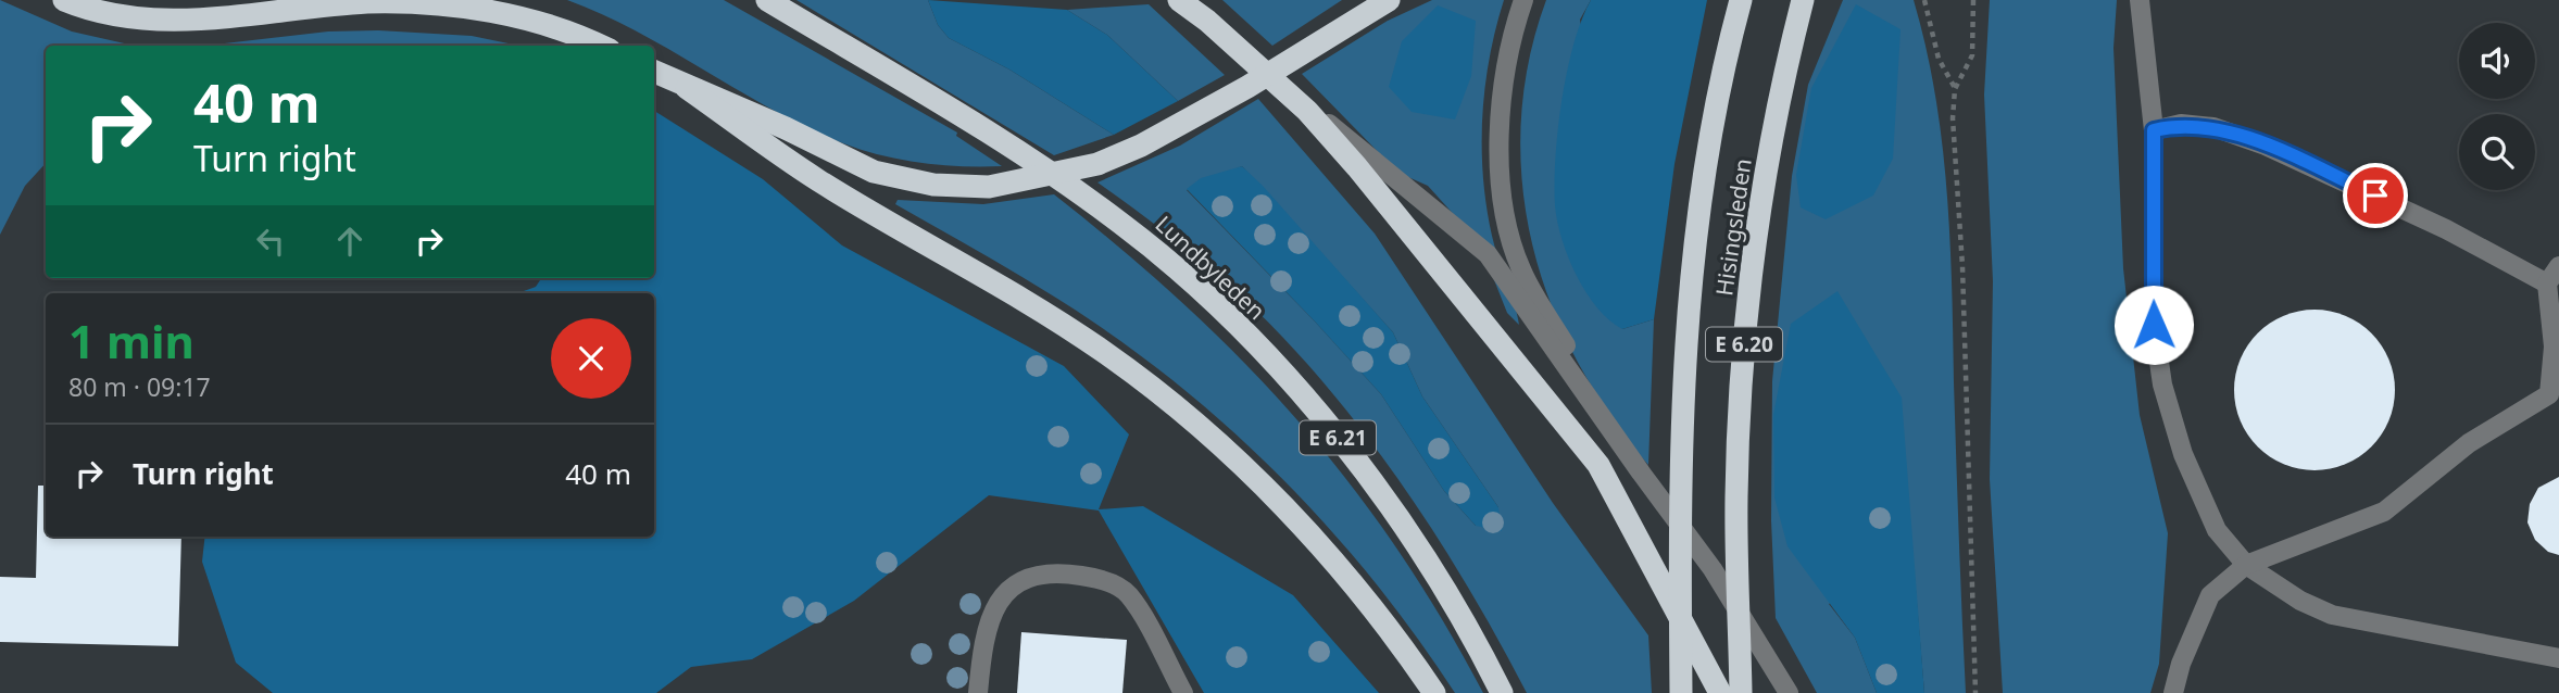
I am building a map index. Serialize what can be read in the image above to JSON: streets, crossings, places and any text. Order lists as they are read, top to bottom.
{
  "streets": {
    "highway": [
      "Hisingsleden",
      "Lundbyleden",
      "E 6.20",
      "E 6.21"
    ]
  },
  "page": {
    "turn": ["40 m", "Turn right"],
    "heading": ["1 min", "80 m · 09:17"],
    "list": [
      {
        "name": "Turn right",
        "value": "40 m"
      }
    ]
  }
}
